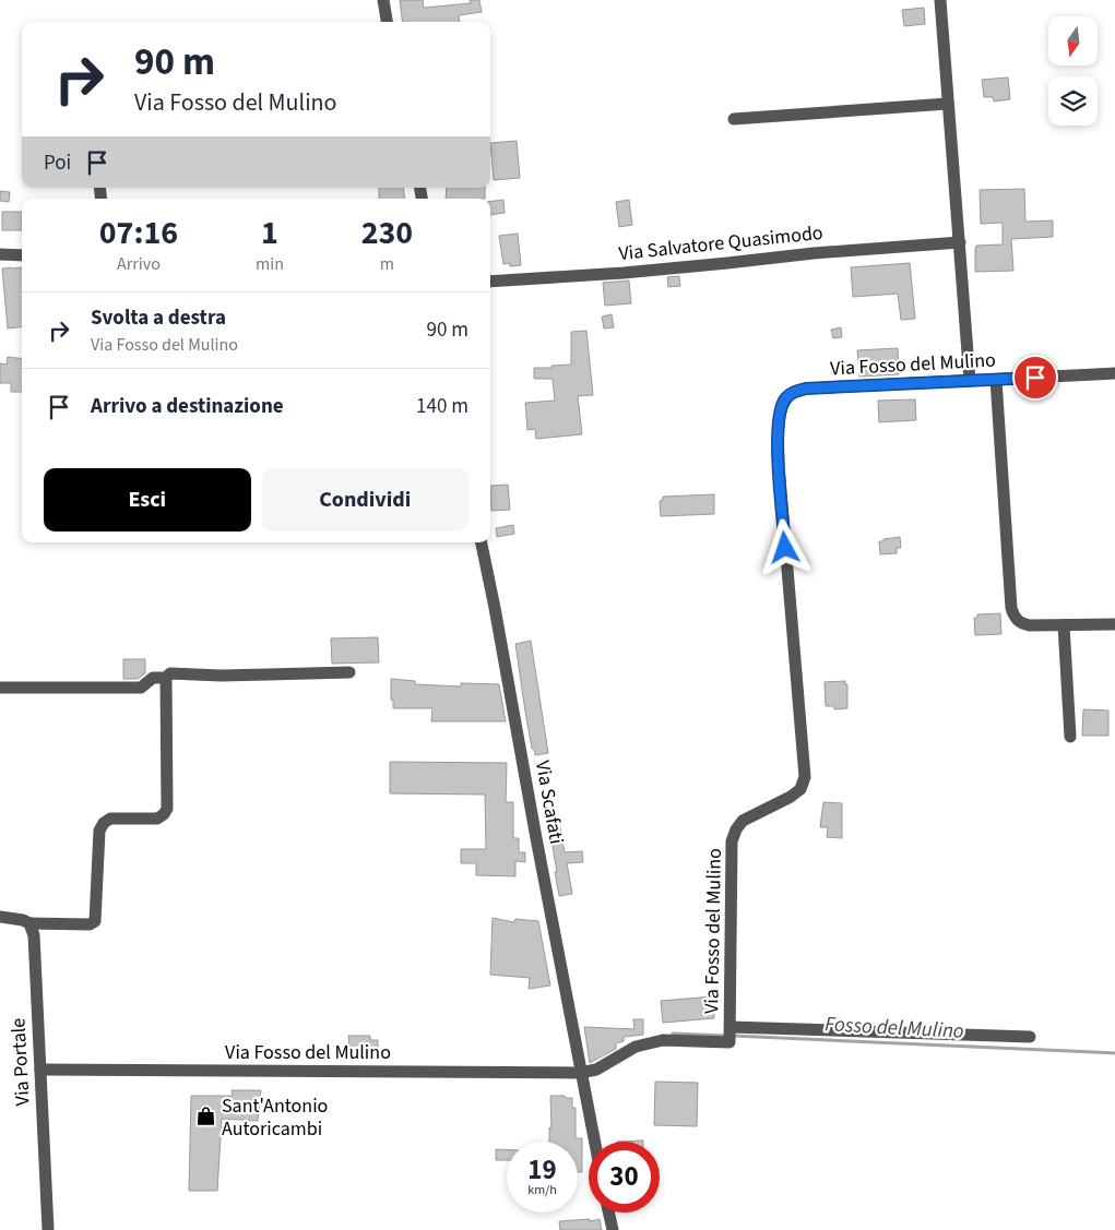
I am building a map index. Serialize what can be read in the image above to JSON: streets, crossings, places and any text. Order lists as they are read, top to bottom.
{
  "streets": {
    "street": [
      "Via Salvatore Quasimodo",
      "Via Fosso del Mulino",
      "Via Scafati",
      "Via Portale"
    ]
  },
  "crossings": [
    ["Via Fosso del Mulino", "Via Scafati"],
    ["Via Fosso del Mulino", "Via Portale"]
  ],
  "water": ["Fosso del Mulino"],
  "places": {
    "shop": ["Sant'Antonio Autoricambi"]
  },
  "north": "bottom",
  "page": {
    "turn": ["90 m", "Via Fosso del Mulino"],
    "then": "Poi",
    "eta": [
      "07:16",
      "Arrivo",
      "1",
      "min",
      "230",
      "m"
    ],
    "list": [
      {
        "name": "Svolta a destra",
        "note": "Via Fosso del Mulino",
        "value": "90 m"
      },
      {
        "name": "Arrivo a destinazione",
        "value": "140 m"
      }
    ],
    "buttons": ["Esci", "Condividi"],
    "speed": "19 km/h",
    "limit": "30"
  }
}
